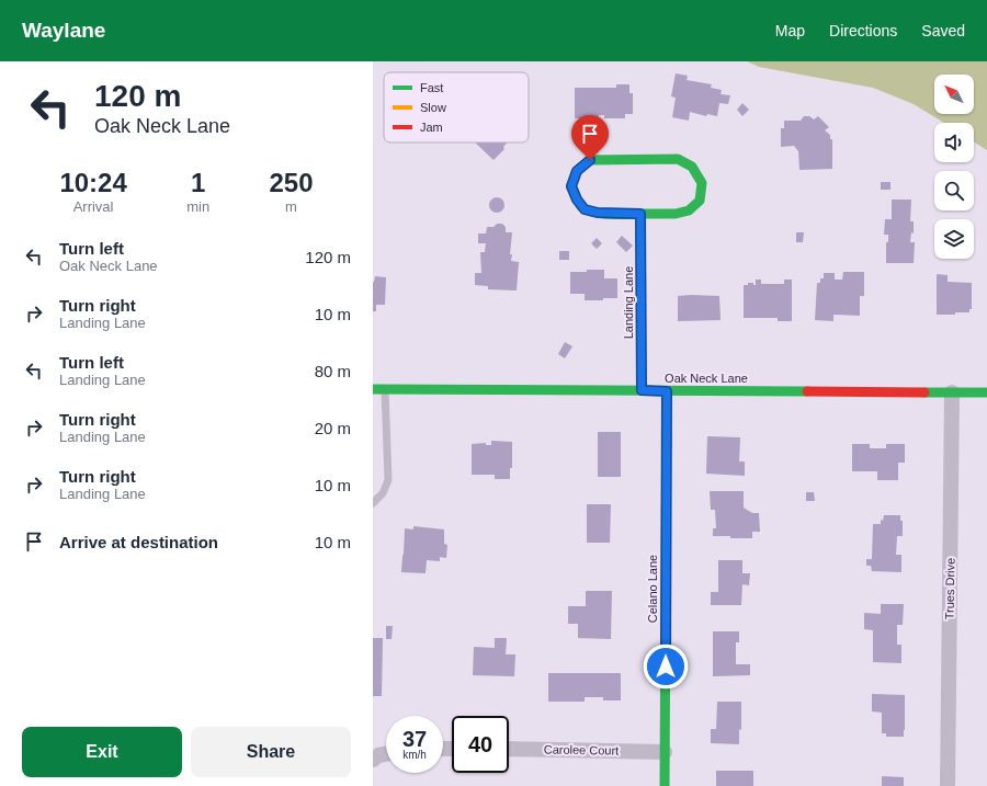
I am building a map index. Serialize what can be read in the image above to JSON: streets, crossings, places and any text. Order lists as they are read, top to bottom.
{
  "streets": {
    "street": [
      "Landing Lane",
      "Oak Neck Lane",
      "Celano Lane",
      "Trues Drive",
      "Carolee Court"
    ]
  },
  "crossings": [
    ["Landing Lane", "Oak Neck Lane"],
    ["Oak Neck Lane", "Celano Lane"],
    ["Oak Neck Lane", "Trues Drive"],
    ["Celano Lane", "Carolee Court"]
  ],
  "legend": ["Fast", "Slow", "Jam"],
  "north": "top left",
  "page": {
    "header": "Waylane",
    "nav": ["Map", "Directions", "Saved"],
    "turn": ["120 m", "Oak Neck Lane"],
    "eta": [
      "10:24",
      "Arrival",
      "1",
      "min",
      "250",
      "m"
    ],
    "list": [
      {
        "name": "Turn left",
        "note": "Oak Neck Lane",
        "value": "120 m"
      },
      {
        "name": "Turn right",
        "note": "Landing Lane",
        "value": "10 m"
      },
      {
        "name": "Turn left",
        "note": "Landing Lane",
        "value": "80 m"
      },
      {
        "name": "Turn right",
        "note": "Landing Lane",
        "value": "20 m"
      },
      {
        "name": "Turn right",
        "note": "Landing Lane",
        "value": "10 m"
      },
      {
        "name": "Arrive at destination",
        "value": "10 m"
      }
    ],
    "speed": "37 km/h",
    "limit": "40",
    "buttons": ["Exit", "Share"]
  }
}
